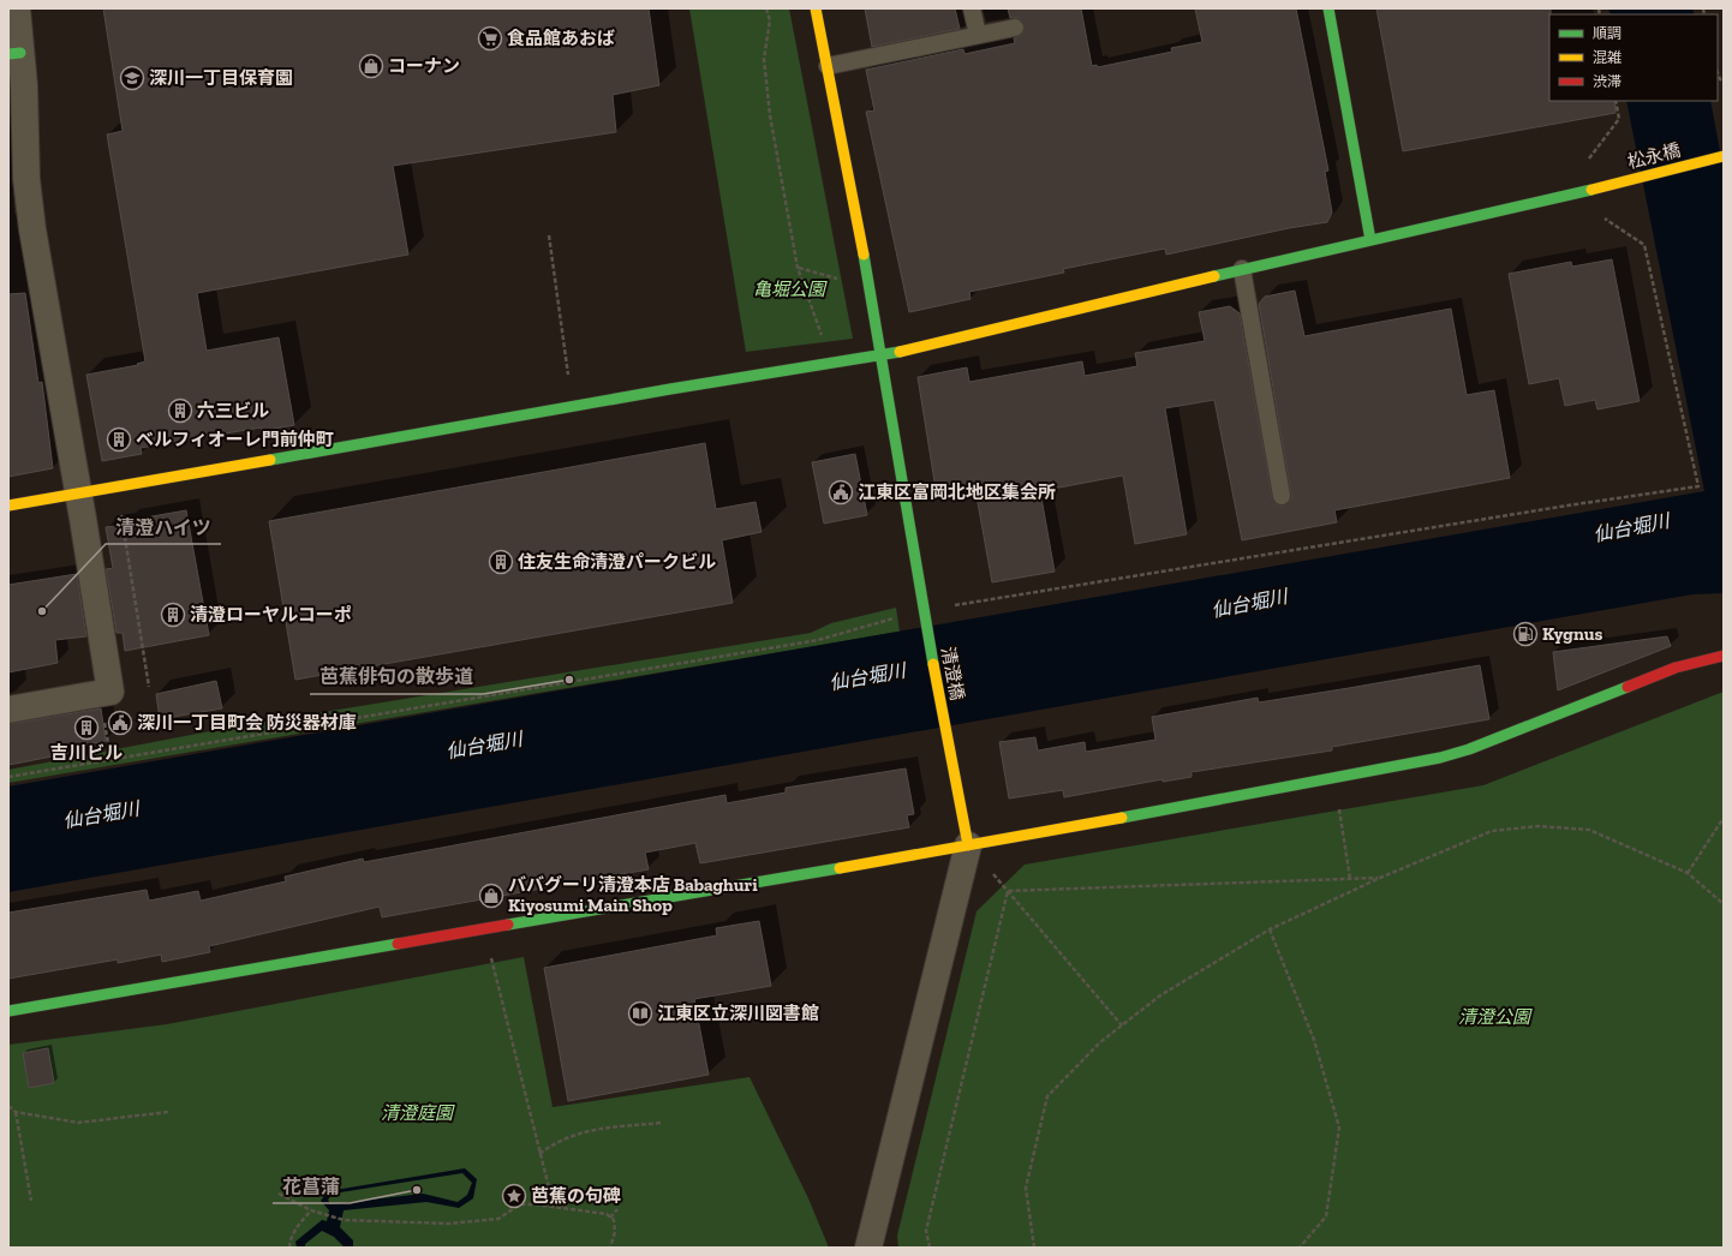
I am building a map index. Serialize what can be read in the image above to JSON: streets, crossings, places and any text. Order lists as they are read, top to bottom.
{
  "streets": {
    "street": ["松永橋", "清澄橋"]
  },
  "crossings": [
    ["松永橋", "清澄橋"]
  ],
  "water": ["仙台堀川"],
  "parks": ["亀堀公園", "清澄公園", "清澄庭園"],
  "places": {
    "supermarket": ["食品館あおば"],
    "shop": ["コーナン", "ババグーリ清澄本店 Babaghuri Kiyosumi Main Shop"],
    "school or university": ["深川一丁目保育園"],
    "building": [
      "六三ビル",
      "ベルフィオーレ門前仲町",
      "住友生命清澄パークビル",
      "清澄ローヤルコーポ",
      "吉川ビル"
    ],
    "public building": ["江東区富岡北地区集会所", "深川一丁目町会 防災器材庫"],
    "other": ["清澄ハイツ", "芭蕉俳句の散歩道", "花菖蒲"],
    "fuel station": ["Kygnus"],
    "library": ["江東区立深川図書館"],
    "place": ["芭蕉の句碑"]
  },
  "legend": ["順調", "混雑", "渋滞"]
}
